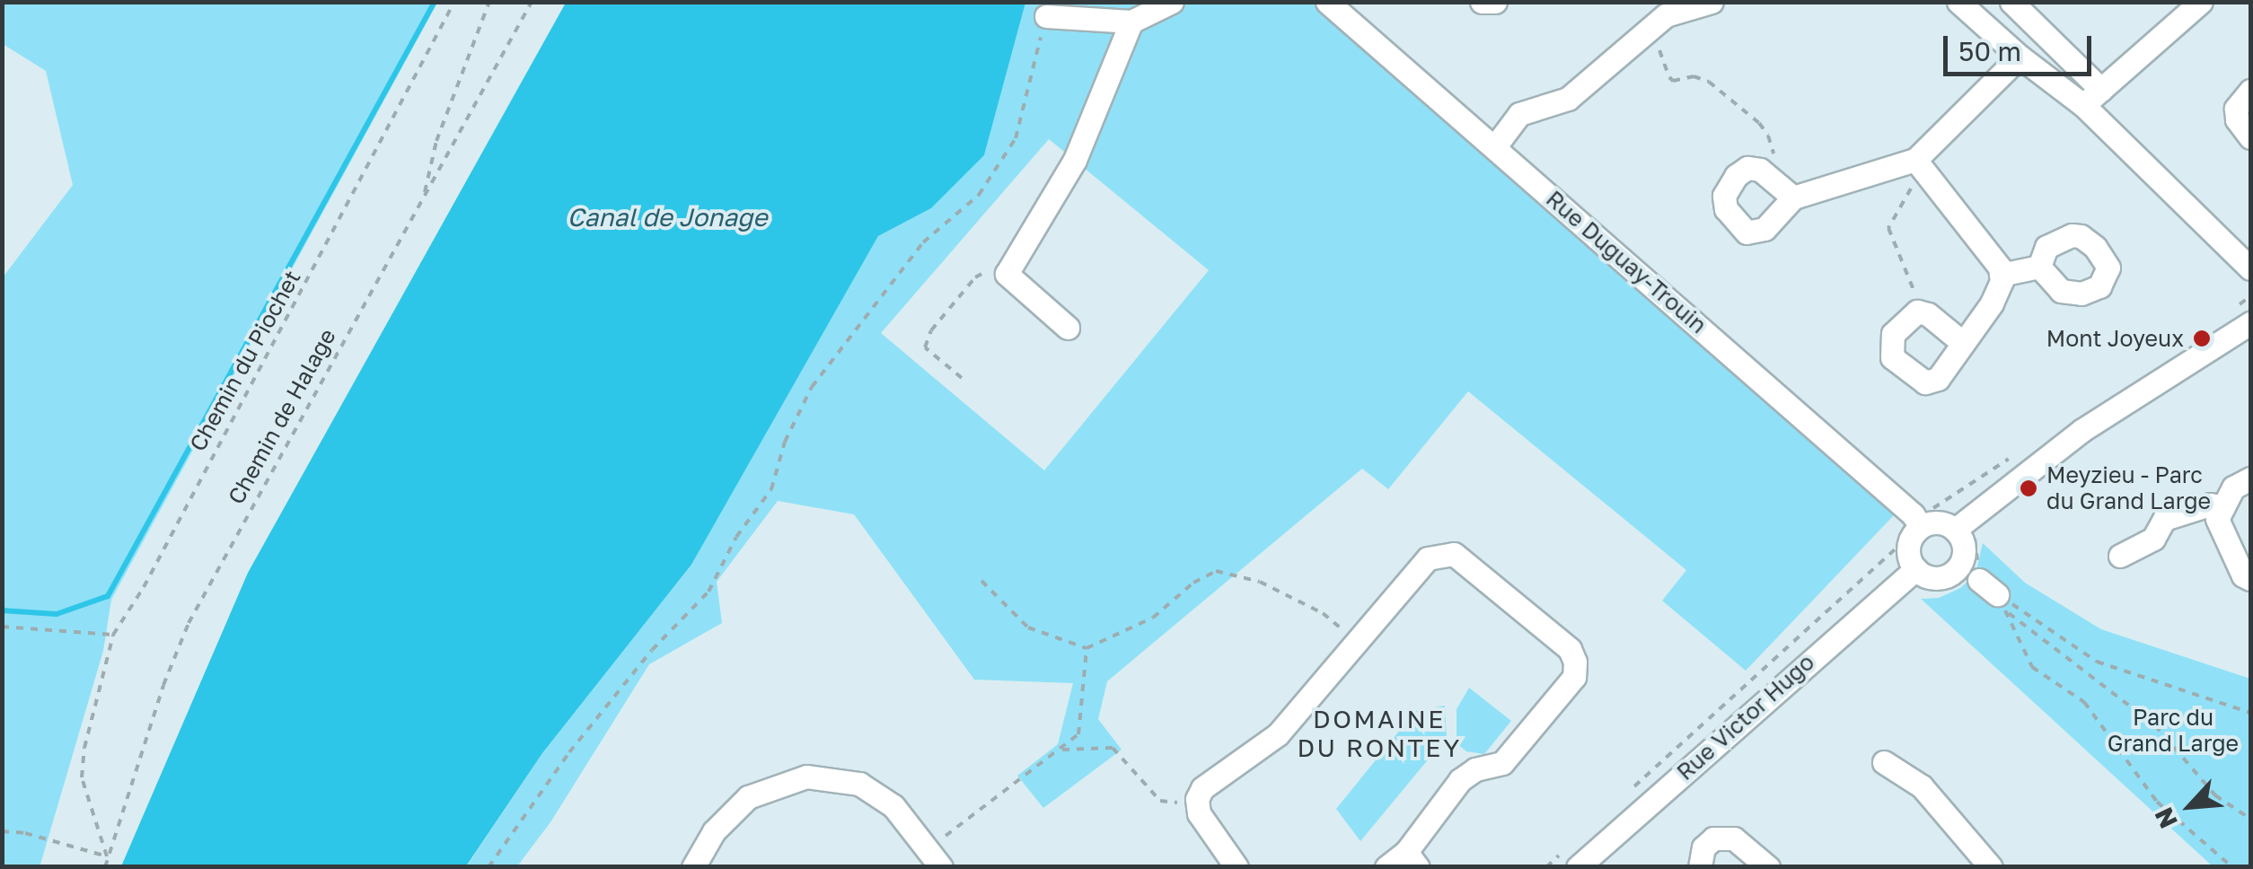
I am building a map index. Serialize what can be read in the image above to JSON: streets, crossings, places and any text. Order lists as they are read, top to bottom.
{
  "streets": {
    "street": ["Rue Duguay-Trouin", "Rue Victor Hugo"],
    "path": ["Chemin du Piochet", "Chemin de Halage"]
  },
  "crossings": [
    ["Rue Duguay-Trouin", "Rue Victor Hugo"],
    ["Chemin du Piochet", "Chemin de Halage"]
  ],
  "districts": ["DOMAINE DU RONTEY"],
  "water": ["Canal de Jonage"],
  "parks": ["Parc du Grand Large"],
  "places": ["Mont Joyeux", "Meyzieu - Parc du Grand Large"],
  "scale_bar": "50 m",
  "north": "bottom left"
}
